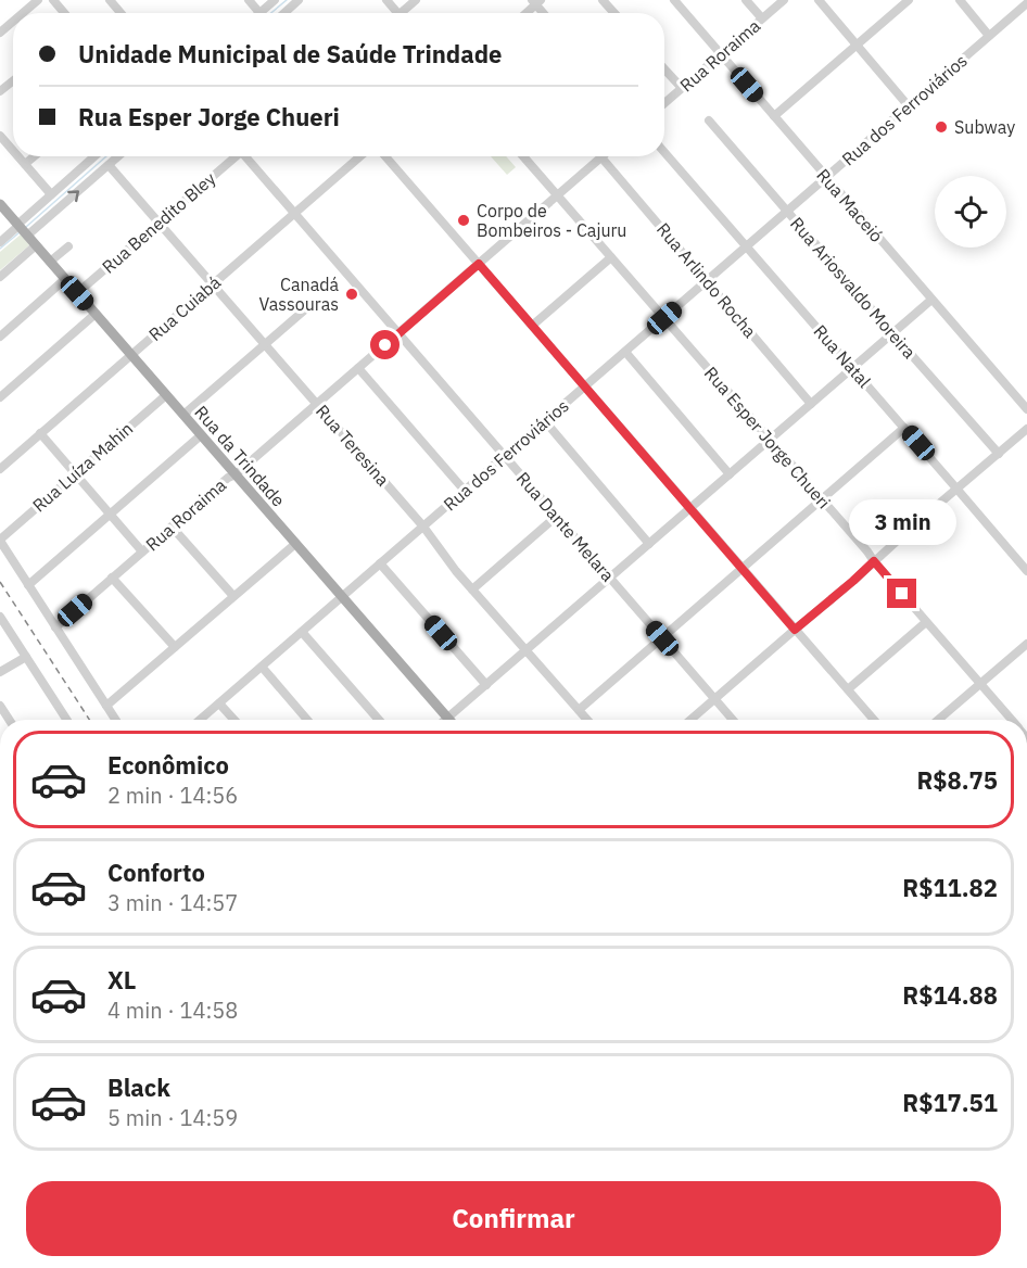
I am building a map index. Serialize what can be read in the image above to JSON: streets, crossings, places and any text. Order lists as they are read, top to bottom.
{
  "streets": {
    "main road": ["Rua da Trindade"],
    "street": [
      "Rua Roraima",
      "Rua dos Ferroviários",
      "Rua Maceió",
      "Rua Benedito Bley",
      "Rua Arlindo Rocha",
      "Rua Ariosvaldo Moreira",
      "Rua Cuiabá",
      "Rua Natal",
      "Rua Esper Jorge Chueri",
      "Rua Teresina",
      "Rua Luíza Mahin",
      "Rua Dante Melara"
    ]
  },
  "crossings": [
    ["Rua Roraima", "Rua Maceió"],
    ["Rua Roraima", "Rua Arlindo Rocha"],
    ["Rua Roraima", "Rua Esper Jorge Chueri"],
    ["Rua Roraima", "Rua Teresina"],
    ["Rua Roraima", "Rua da Trindade"],
    ["Rua Roraima", "Rua Dante Melara"],
    ["Rua dos Ferroviários", "Rua Maceió"],
    ["Rua dos Ferroviários", "Rua Arlindo Rocha"],
    ["Rua dos Ferroviários", "Rua Ariosvaldo Moreira"],
    ["Rua dos Ferroviários", "Rua Natal"],
    ["Rua dos Ferroviários", "Rua Esper Jorge Chueri"],
    ["Rua dos Ferroviários", "Rua Teresina"],
    ["Rua dos Ferroviários", "Rua da Trindade"],
    ["Rua dos Ferroviários", "Rua Dante Melara"],
    ["Rua Benedito Bley", "Rua Teresina"],
    ["Rua Benedito Bley", "Rua da Trindade"],
    ["Rua Cuiabá", "Rua Teresina"],
    ["Rua Cuiabá", "Rua da Trindade"],
    ["Rua Cuiabá", "Rua Dante Melara"],
    ["Rua da Trindade", "Rua Luíza Mahin"]
  ],
  "places": ["Subway", "Corpo de Bombeiros - Cajuru", "Canadá Vassouras"],
  "page": {
    "banner": ["Unidade Municipal de Saúde Trindade", "Rua Esper Jorge Chueri"],
    "bubble": "3 min",
    "list": [
      {
        "name": "Econômico",
        "note": "2 min · 14:56",
        "value": "R$8.75"
      },
      {
        "name": "Conforto",
        "note": "3 min · 14:57",
        "value": "R$11.82"
      },
      {
        "name": "XL",
        "note": "4 min · 14:58",
        "value": "R$14.88"
      },
      {
        "name": "Black",
        "note": "5 min · 14:59",
        "value": "R$17.51"
      }
    ],
    "buttons": "Confirmar"
  }
}
